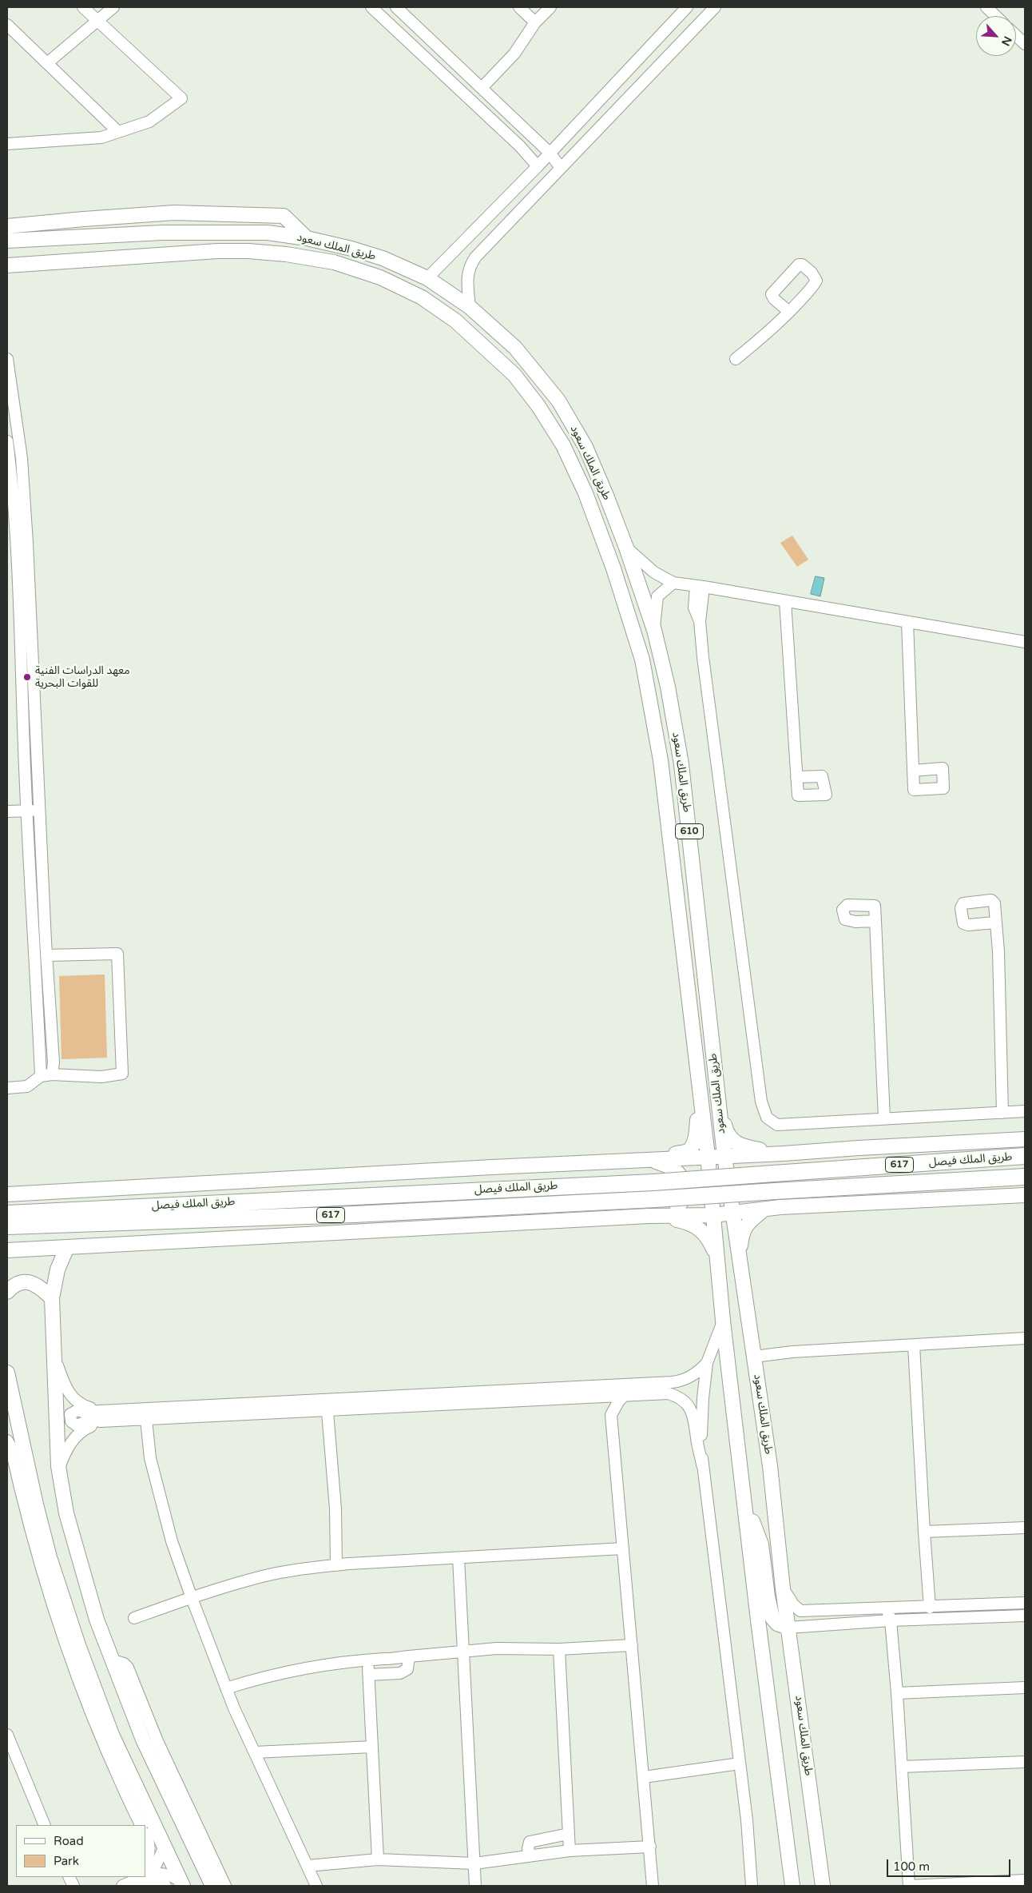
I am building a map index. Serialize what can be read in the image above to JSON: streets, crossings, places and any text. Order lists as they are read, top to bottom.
{
  "streets": {
    "highway": ["طريق الملك فيصل", "617"],
    "main road": ["طريق الملك سعود", "610"]
  },
  "places": ["معهد الدراسات الفنية للقوات البحرية"],
  "legend": ["Road", "Park"],
  "scale_bar": "100 m",
  "north": "bottom right"
}
